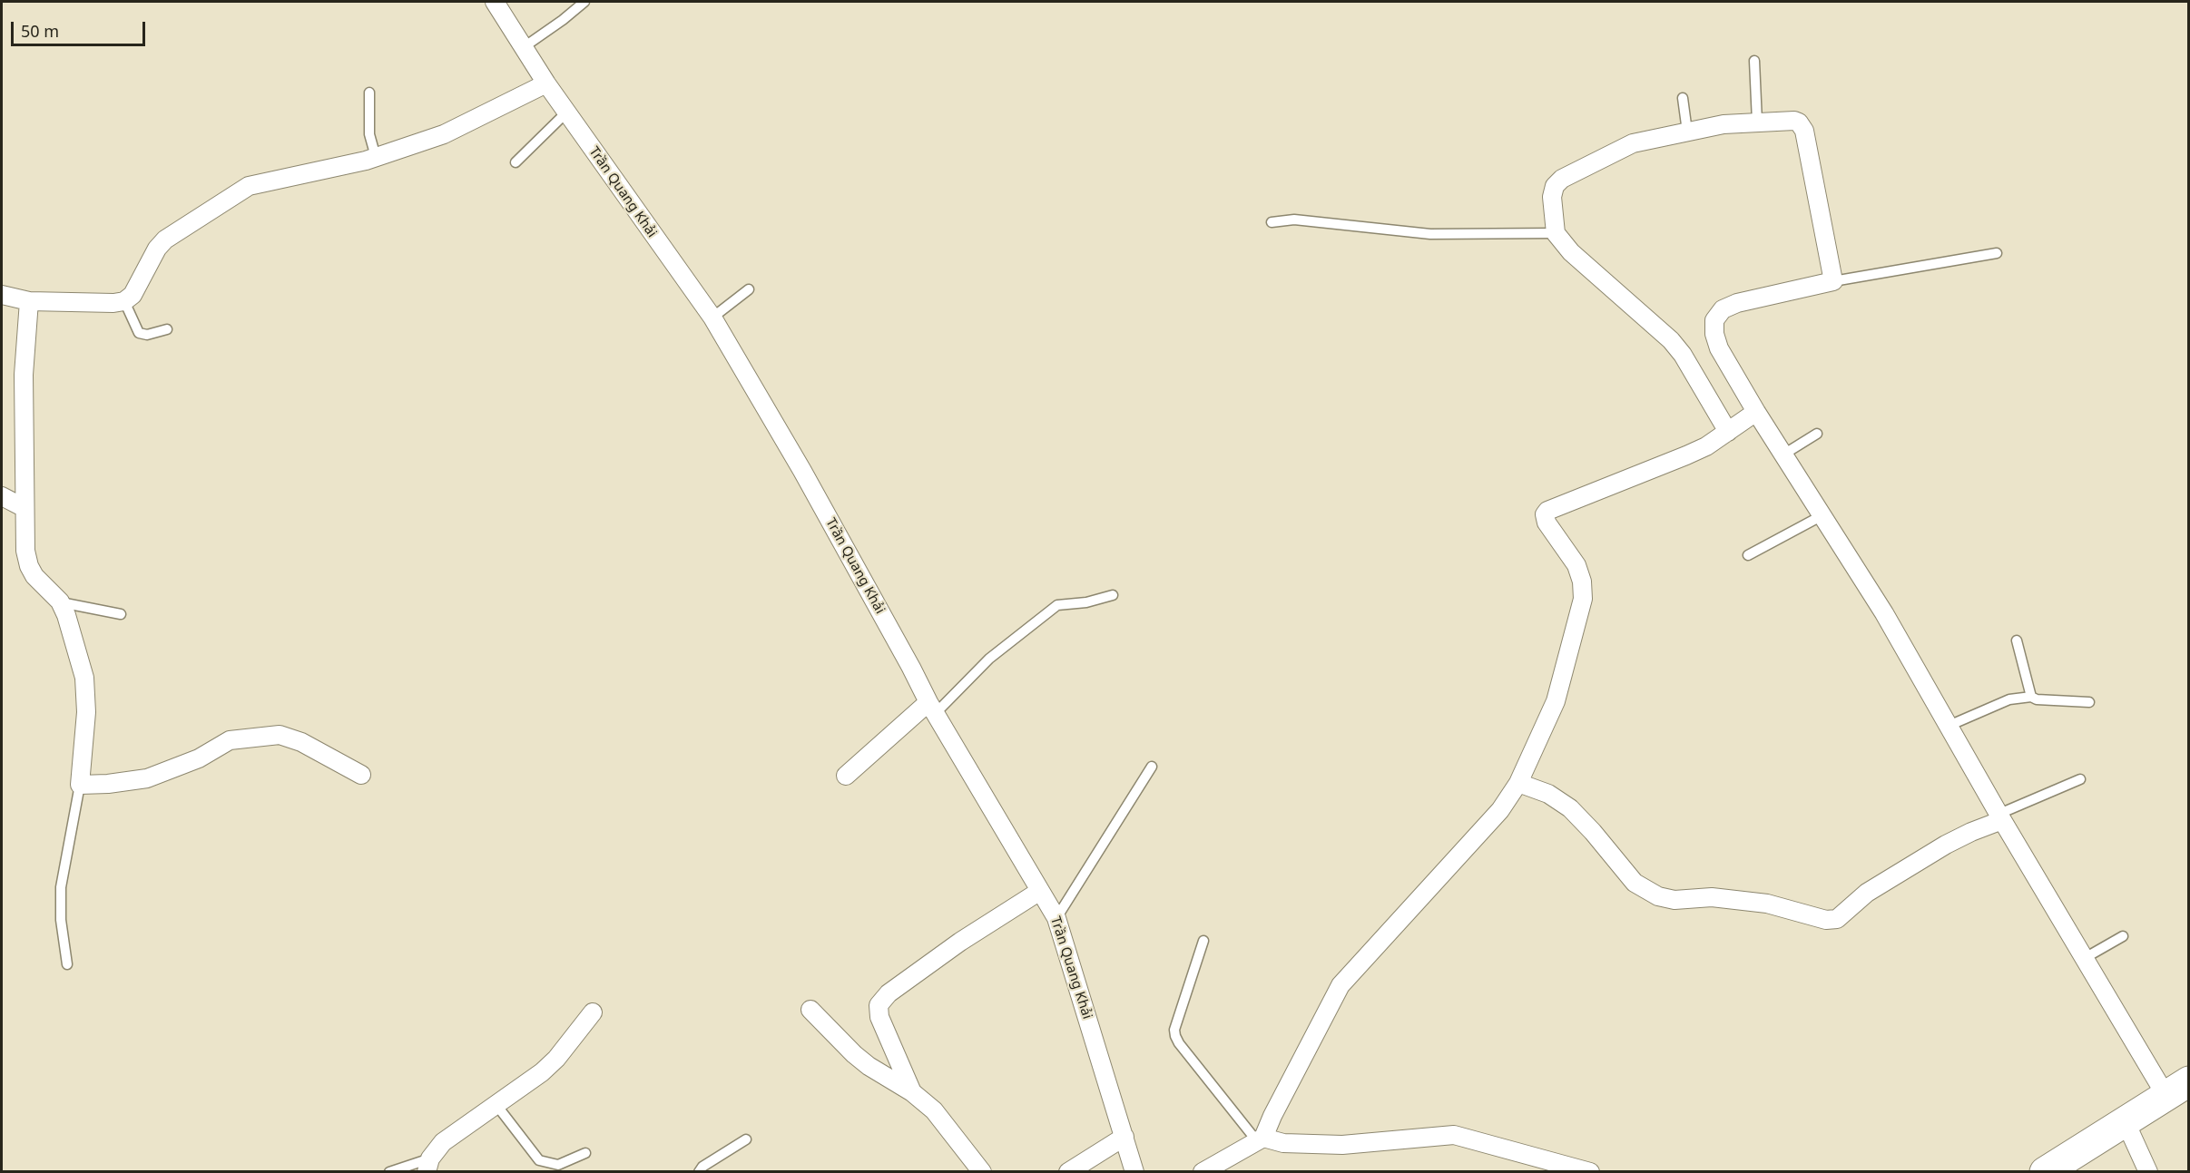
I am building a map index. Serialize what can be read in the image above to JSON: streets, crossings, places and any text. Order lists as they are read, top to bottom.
{
  "streets": {
    "street": ["Trần Quang Khải"]
  },
  "scale_bar": "50 m"
}
